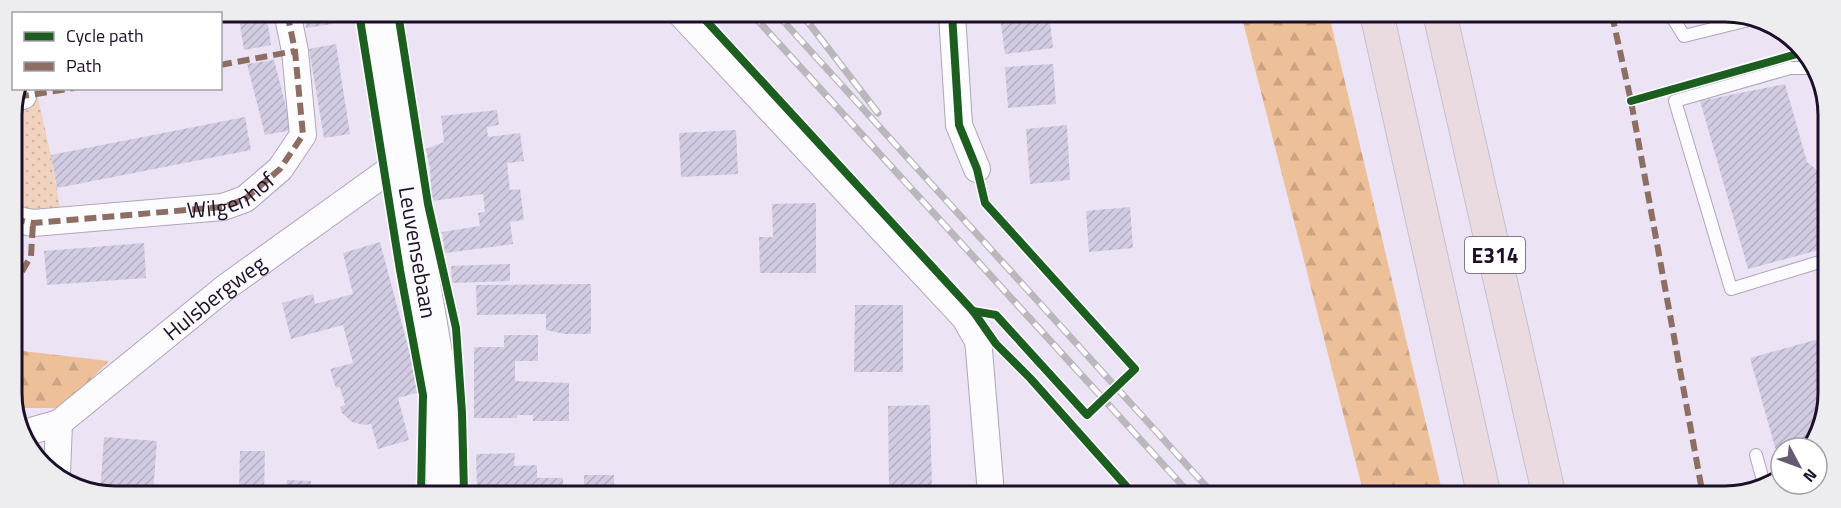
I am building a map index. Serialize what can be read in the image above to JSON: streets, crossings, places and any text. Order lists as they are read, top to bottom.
{
  "streets": {
    "highway": ["E314"],
    "street": ["Wilgenhof", "Leuvensebaan", "Hulsbergweg"]
  },
  "crossings": [
    ["Leuvensebaan", "Hulsbergweg"]
  ],
  "legend": ["Cycle path", "Path"],
  "north": "bottom right"
}
